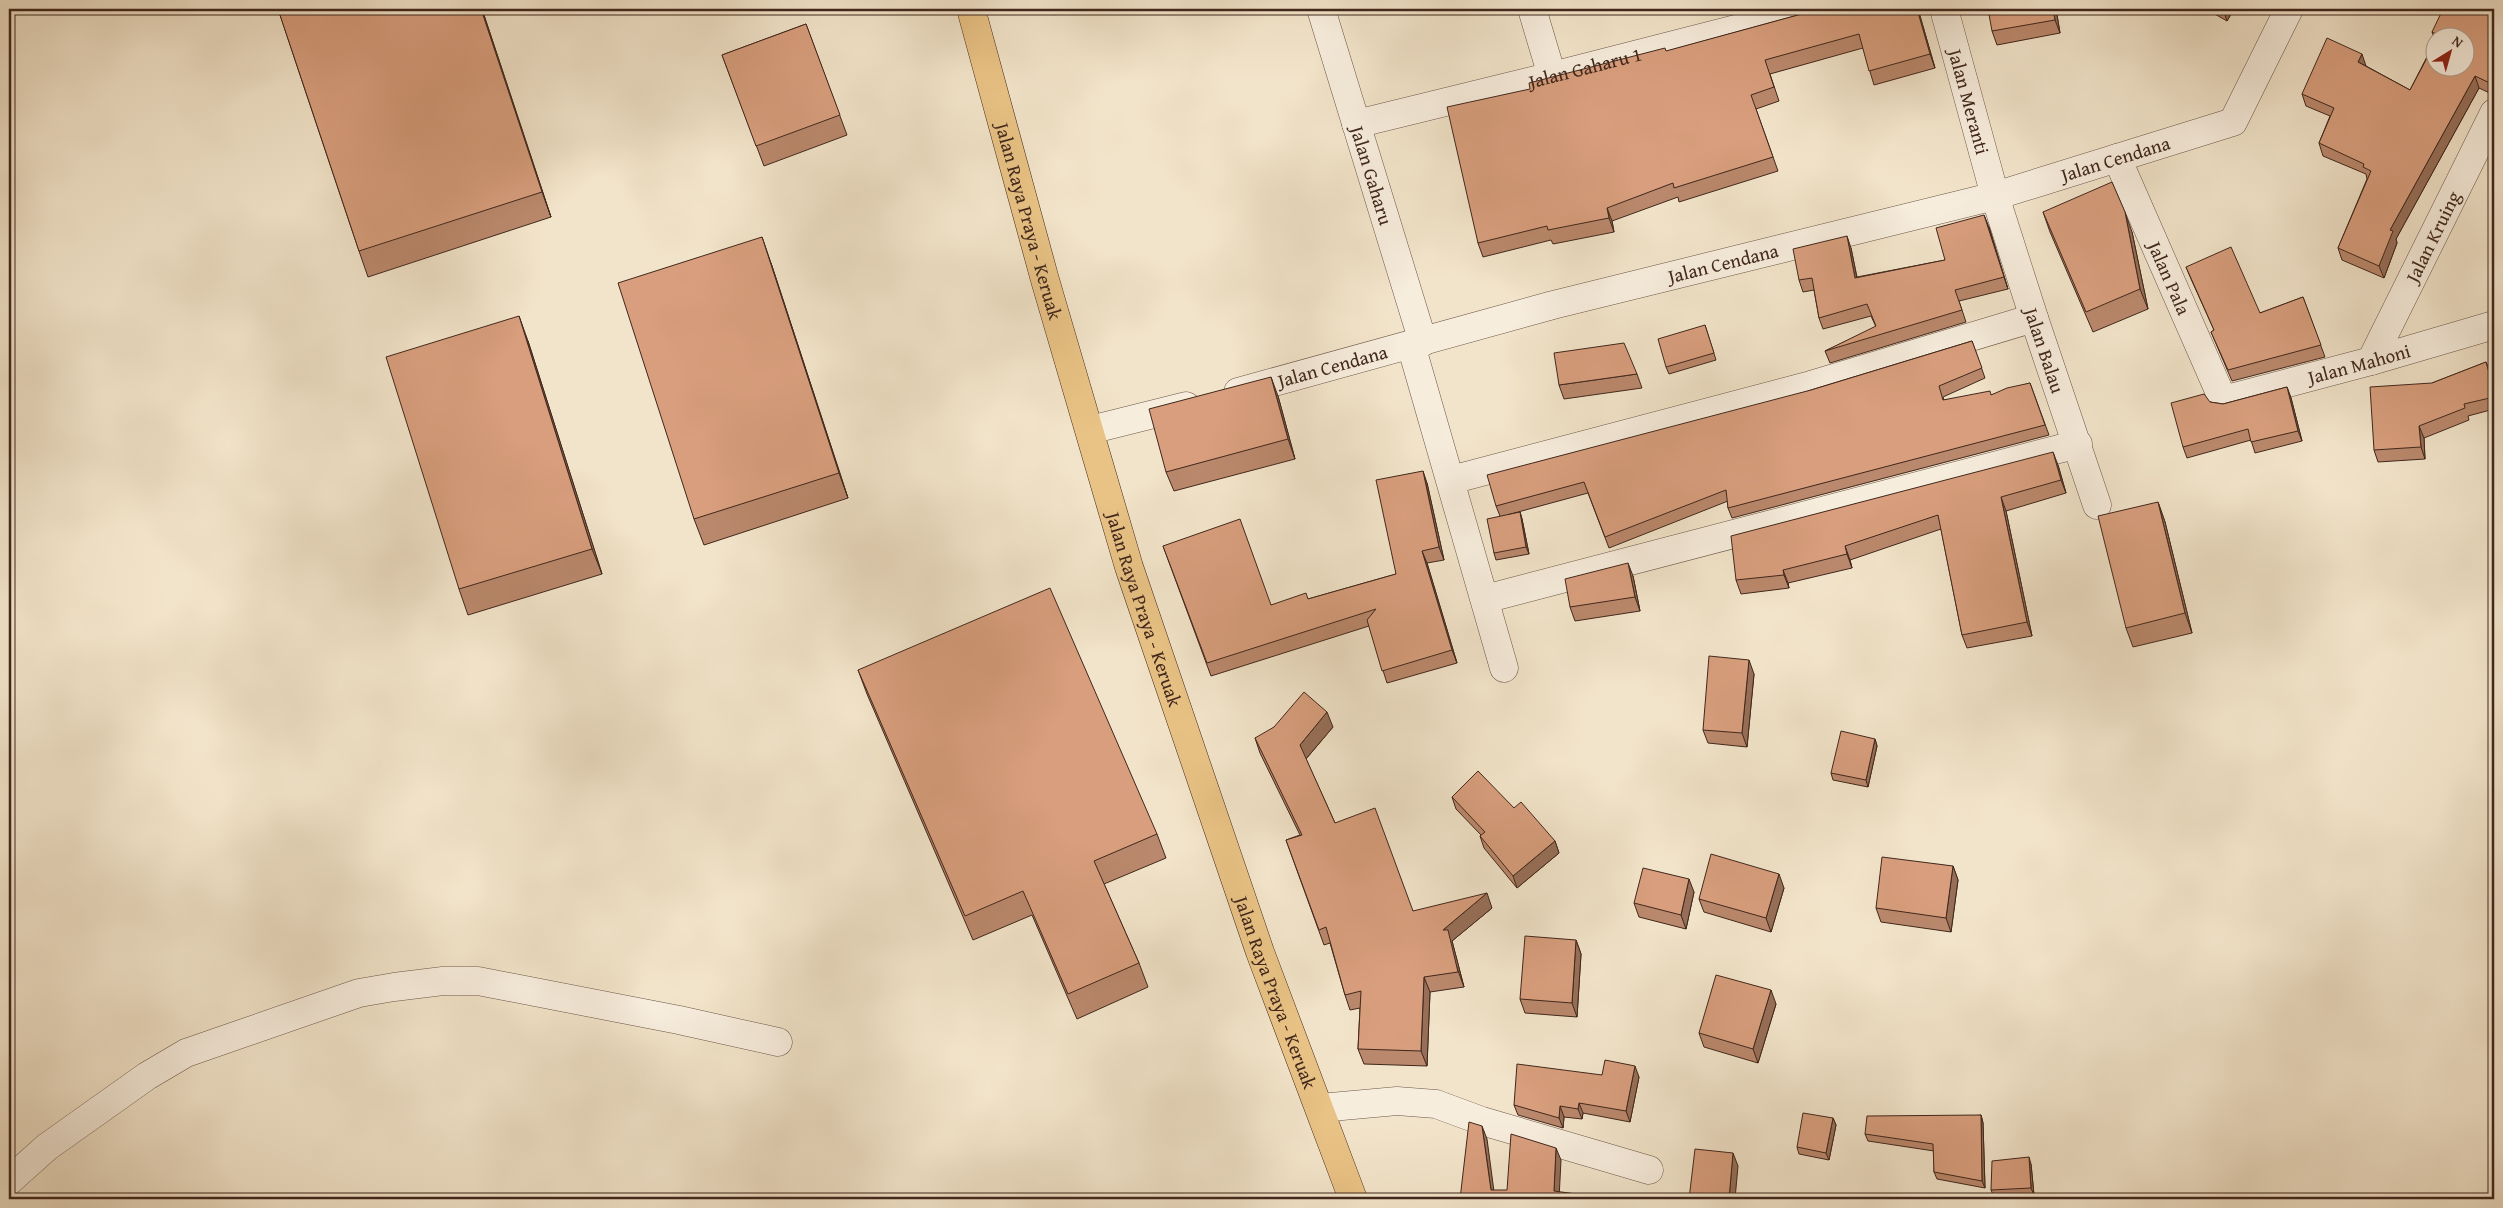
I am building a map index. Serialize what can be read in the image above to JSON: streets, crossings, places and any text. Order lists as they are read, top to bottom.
{
  "streets": {
    "main road": ["Jalan Raya Praya - Keruak"],
    "street": [
      "Jalan Gaharu 1",
      "Jalan Meranti",
      "Jalan Cendana",
      "Jalan Gaharu",
      "Jalan Kruing",
      "Jalan Pala",
      "Jalan Balau",
      "Jalan Mahoni"
    ]
  },
  "crossings": [
    ["Jalan Gaharu 1", "Jalan Gaharu"],
    ["Jalan Meranti", "Jalan Cendana"],
    ["Jalan Meranti", "Jalan Balau"],
    ["Jalan Cendana", "Jalan Gaharu"],
    ["Jalan Cendana", "Jalan Raya Praya - Keruak"],
    ["Jalan Cendana", "Jalan Pala"],
    ["Jalan Cendana", "Jalan Balau"],
    ["Jalan Kruing", "Jalan Mahoni"],
    ["Jalan Pala", "Jalan Mahoni"]
  ],
  "north": "top right"
}
